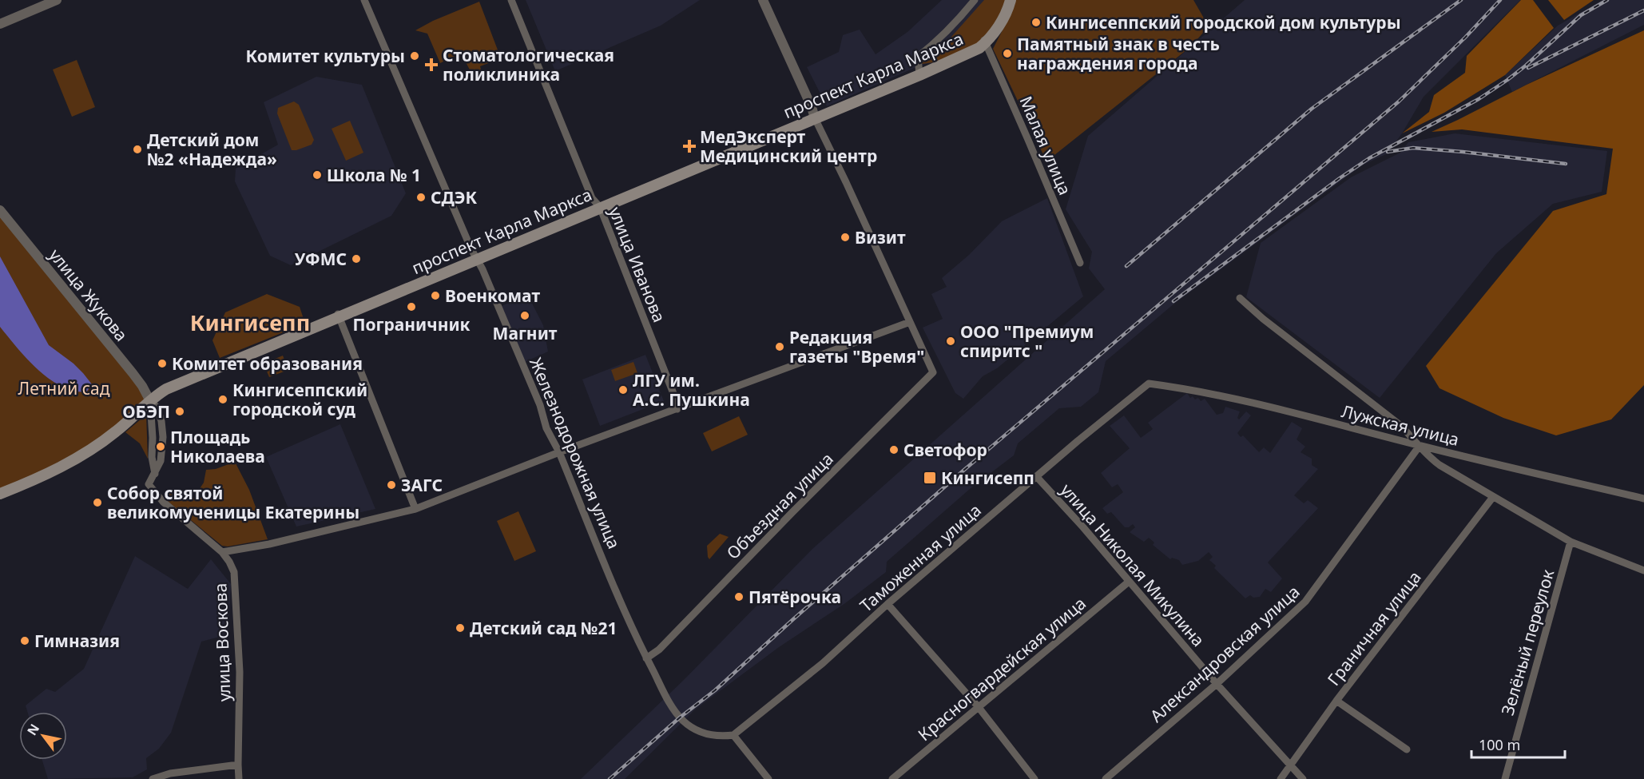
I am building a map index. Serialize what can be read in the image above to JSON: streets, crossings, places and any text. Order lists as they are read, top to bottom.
{
  "streets": {
    "main road": ["проспект Карла Маркса"],
    "street": [
      "Малая улица",
      "улица Иванова",
      "улица Жукова",
      "Лужская улица",
      "Железнодорожная улица",
      "Объездная улица",
      "Таможенная улица",
      "улица Николая Микулина",
      "Граничная улица",
      "улица Воскова",
      "Зелёный переулок",
      "Александровская улица",
      "Красногвардейская улица"
    ]
  },
  "crossings": [
    ["проспект Карла Маркса", "Малая улица"],
    ["проспект Карла Маркса", "улица Иванова"],
    ["проспект Карла Маркса", "улица Жукова"],
    ["проспект Карла Маркса", "Железнодорожная улица"],
    ["проспект Карла Маркса", "улица Воскова"],
    ["улица Жукова", "улица Воскова"],
    ["Лужская улица", "Таможенная улица"],
    ["Лужская улица", "Александровская улица"],
    ["Железнодорожная улица", "Объездная улица"],
    ["Железнодорожная улица", "Таможенная улица"],
    ["Таможенная улица", "улица Николая Микулина"],
    ["улица Николая Микулина", "Граничная улица"],
    ["улица Николая Микулина", "Александровская улица"],
    ["улица Николая Микулина", "Красногвардейская улица"]
  ],
  "districts": ["Кингисепп"],
  "parks": ["Летний сад"],
  "places": {
    "other": [
      "Кингисеппский городской дом культуры",
      "Памятный знак в честь награждения города",
      "Комитет культуры",
      "Детский дом №2 «Надежда»",
      "Школа № 1",
      "СДЭК",
      "Визит",
      "УФМС",
      "Военкомат",
      "Пограничник",
      "Магнит",
      "ООО \"Премиум спиритс \"",
      "Редакция газеты \"Время\"",
      "Комитет образования",
      "ЛГУ им. А.С. Пушкина",
      "Кингисеппский городской суд",
      "ОБЭП",
      "Площадь Николаева",
      "Светофор",
      "ЗАГС",
      "Собор святой великомученицы Екатерины",
      "Пятёрочка",
      "Детский сад №21",
      "Гимназия"
    ],
    "health": ["Стоматологическая поликлиника", "МедЭксперт Медицинский центр"],
    "transit": ["Кингисепп"]
  },
  "scale_bar": "100 m",
  "north": "top left"
}
